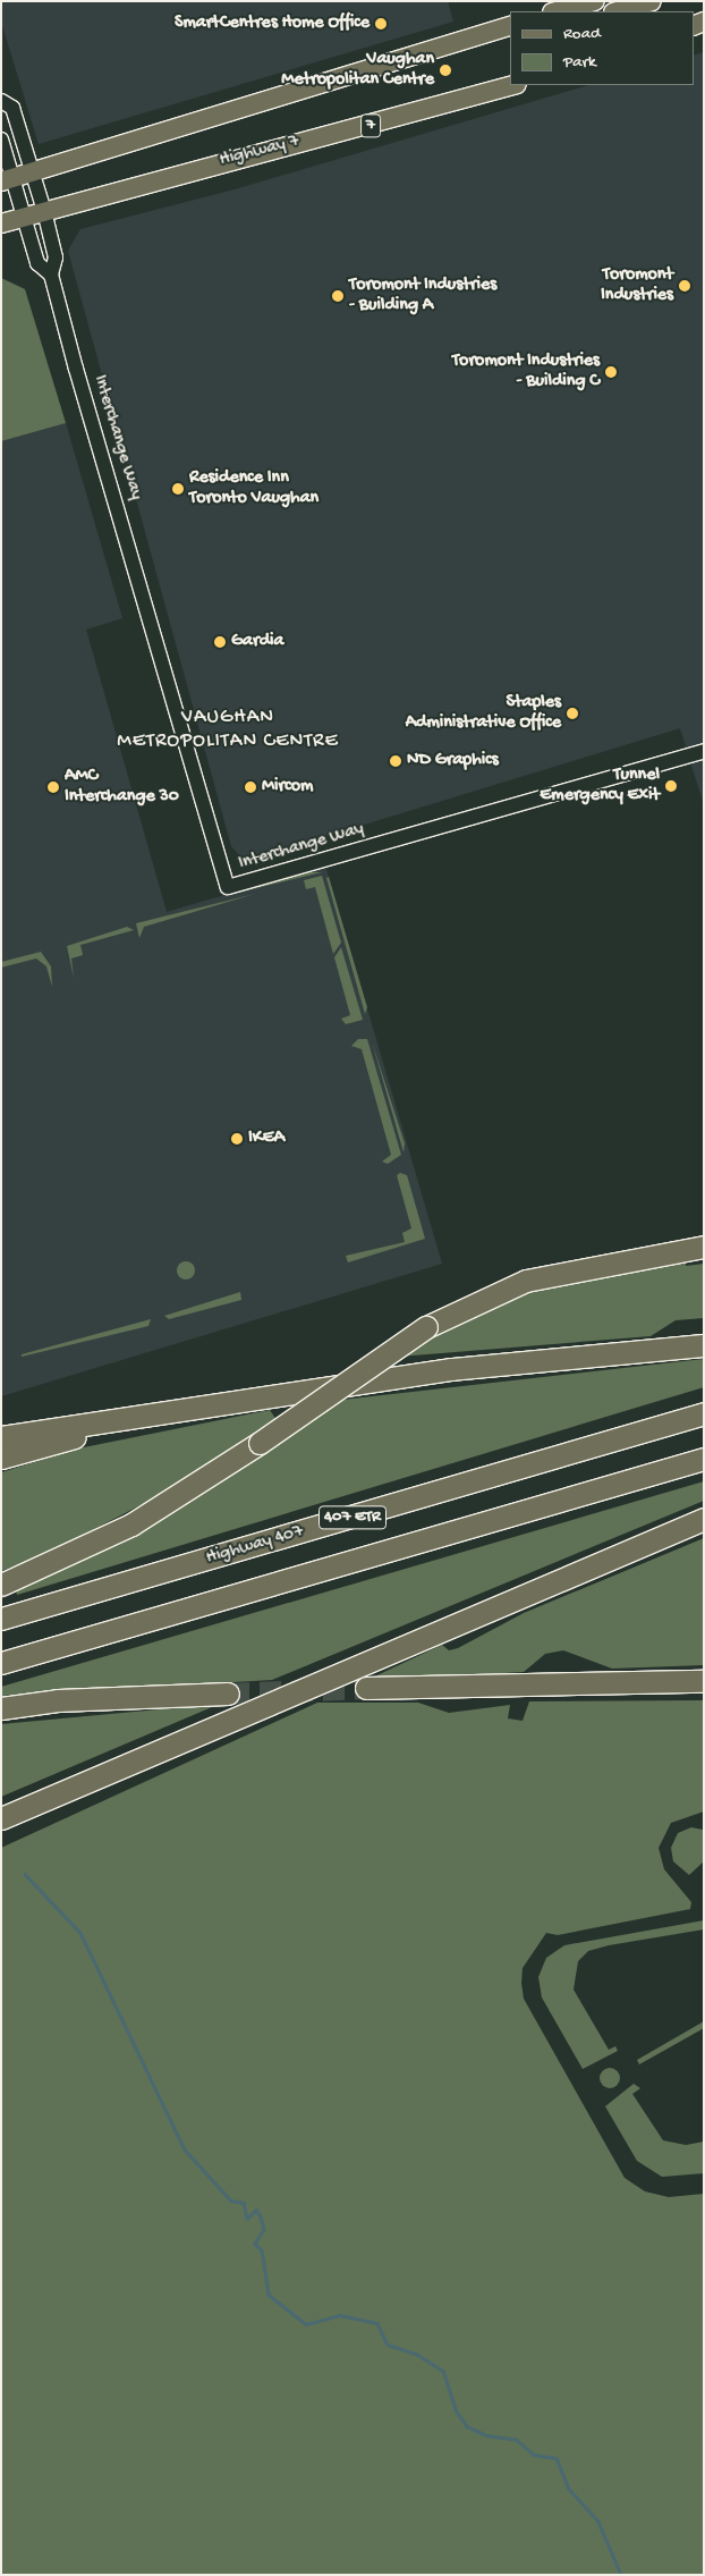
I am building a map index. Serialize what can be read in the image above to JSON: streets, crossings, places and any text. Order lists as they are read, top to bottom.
{
  "streets": {
    "highway": ["407 ETR", "Highway 407"],
    "main road": ["7", "Highway 7"],
    "street": ["Interchange Way"]
  },
  "crossings": [
    ["Highway 7", "Interchange Way"]
  ],
  "districts": ["VAUGHAN METROPOLITAN CENTRE"],
  "places": [
    "SmartCentres Home Office",
    "Vaughan Metropolitan Centre",
    "Toromont Industries",
    "Toromont Industries - Building A",
    "Toromont Industries - Building C",
    "Residence Inn Toronto Vaughan",
    "Gardia",
    "Staples Administrative Office",
    "ND Graphics",
    "Tunnel Emergency Exit",
    "AMC Interchange 30",
    "Mircom",
    "IKEA"
  ],
  "legend": ["Road", "Park"]
}
